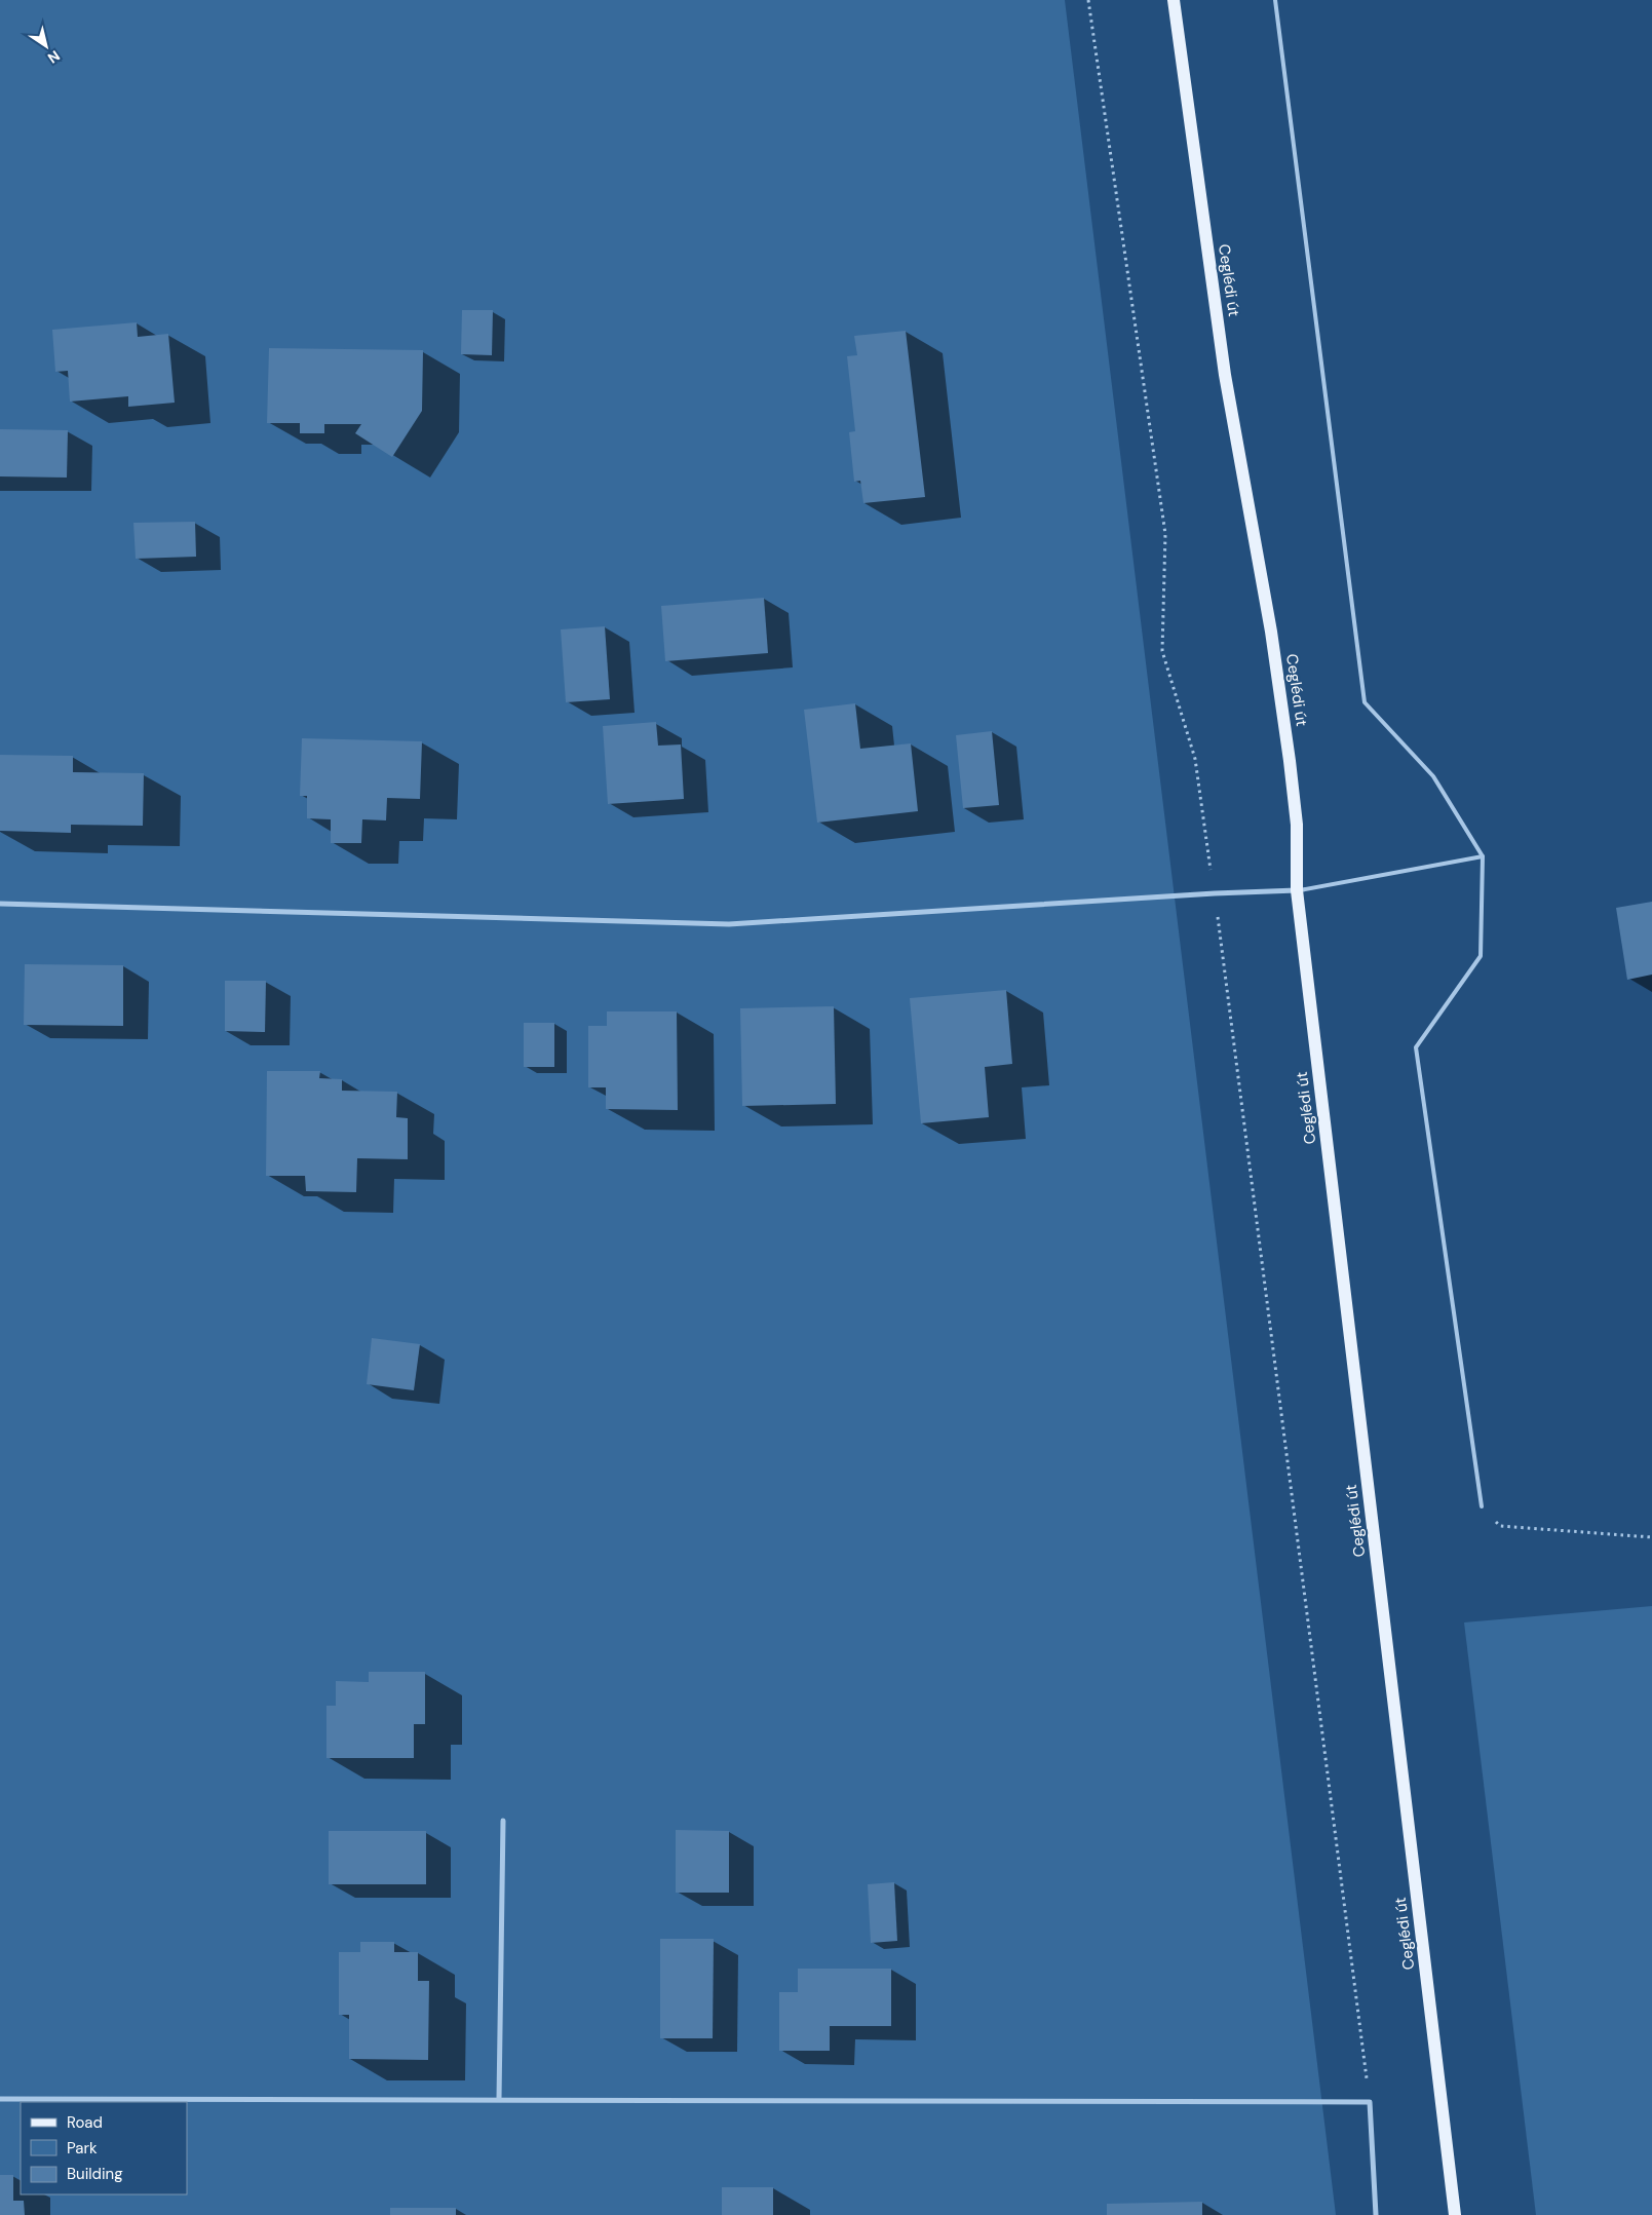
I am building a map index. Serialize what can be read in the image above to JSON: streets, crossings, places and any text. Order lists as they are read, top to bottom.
{
  "streets": {
    "main road": ["Ceglédi út"]
  },
  "legend": ["Road", "Park", "Building"],
  "north": "bottom right"
}
